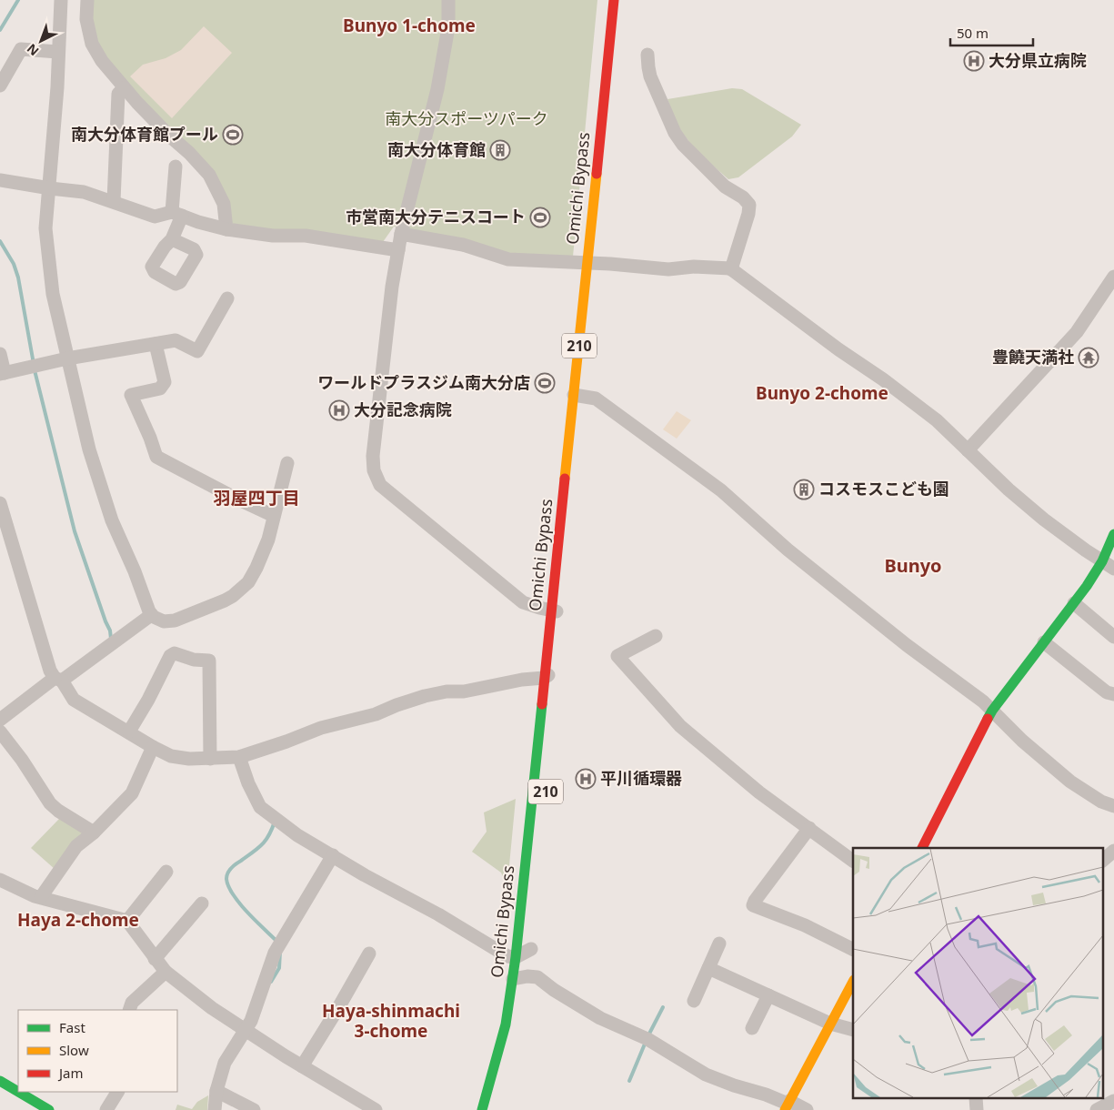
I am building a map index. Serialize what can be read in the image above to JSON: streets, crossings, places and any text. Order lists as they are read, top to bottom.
{
  "streets": {
    "main road": ["Omichi Bypass", "210"]
  },
  "districts": [
    "Bunyo 1-chome",
    "Bunyo 2-chome",
    "羽屋四丁目",
    "Bunyo",
    "Haya 2-chome",
    "Haya-shinmachi 3-chome"
  ],
  "parks": ["南大分スポーツパーク"],
  "places": {
    "hospital": ["大分県立病院", "大分記念病院", "平川循環器"],
    "sports": ["南大分体育館プール", "市営南大分テニスコート", "ワールドプラスジム南大分店"],
    "building": ["南大分体育館", "コスモスこども園"],
    "temple": ["豊饒天満社"]
  },
  "legend": ["Fast", "Slow", "Jam"],
  "scale_bar": "50 m",
  "north": "bottom left"
}
